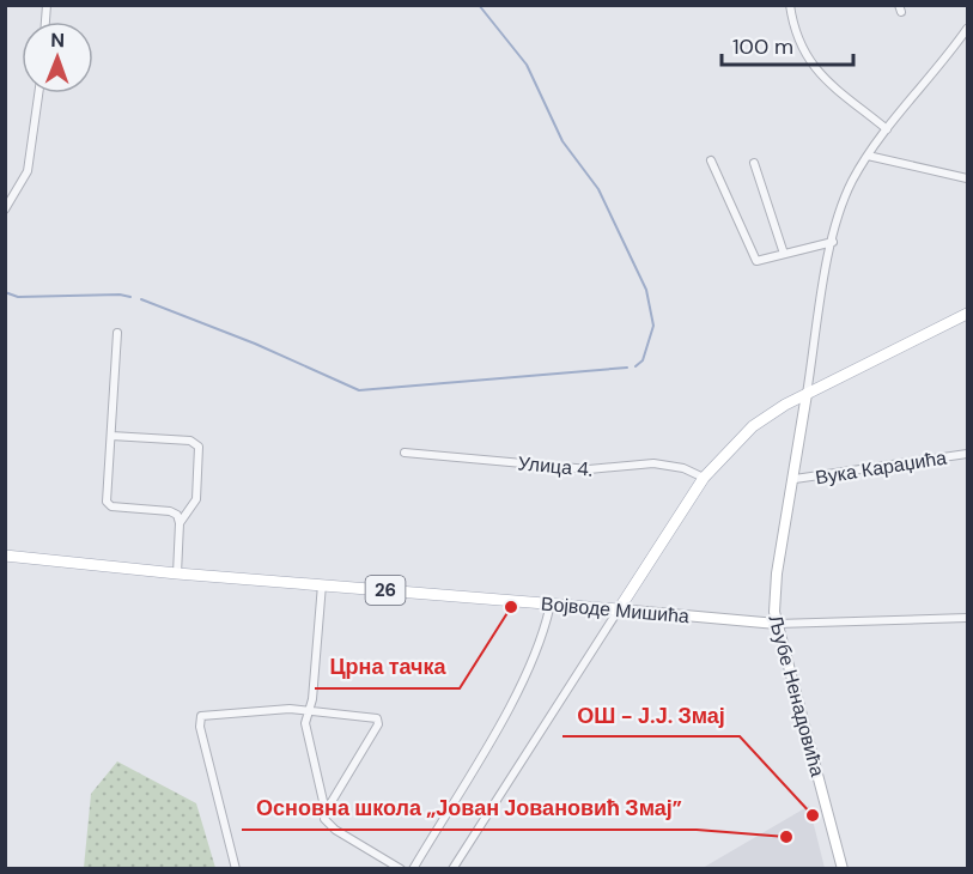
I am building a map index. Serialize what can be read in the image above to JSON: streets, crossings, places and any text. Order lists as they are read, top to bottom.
{
  "streets": {
    "main road": ["26", "Војводе Мишића"],
    "street": ["Улица 4.", "Вука Караџића", "Љубе Ненадовића"]
  },
  "crossings": [
    ["Вука Караџића", "Љубе Ненадовића"],
    ["Војводе Мишића", "Љубе Ненадовића"]
  ],
  "places": ["Црна тачка", "ОШ - Ј.Ј. Змај", "Основна школа „Јован Јовановић Змај”"],
  "scale_bar": "100 m",
  "north": "top"
}
